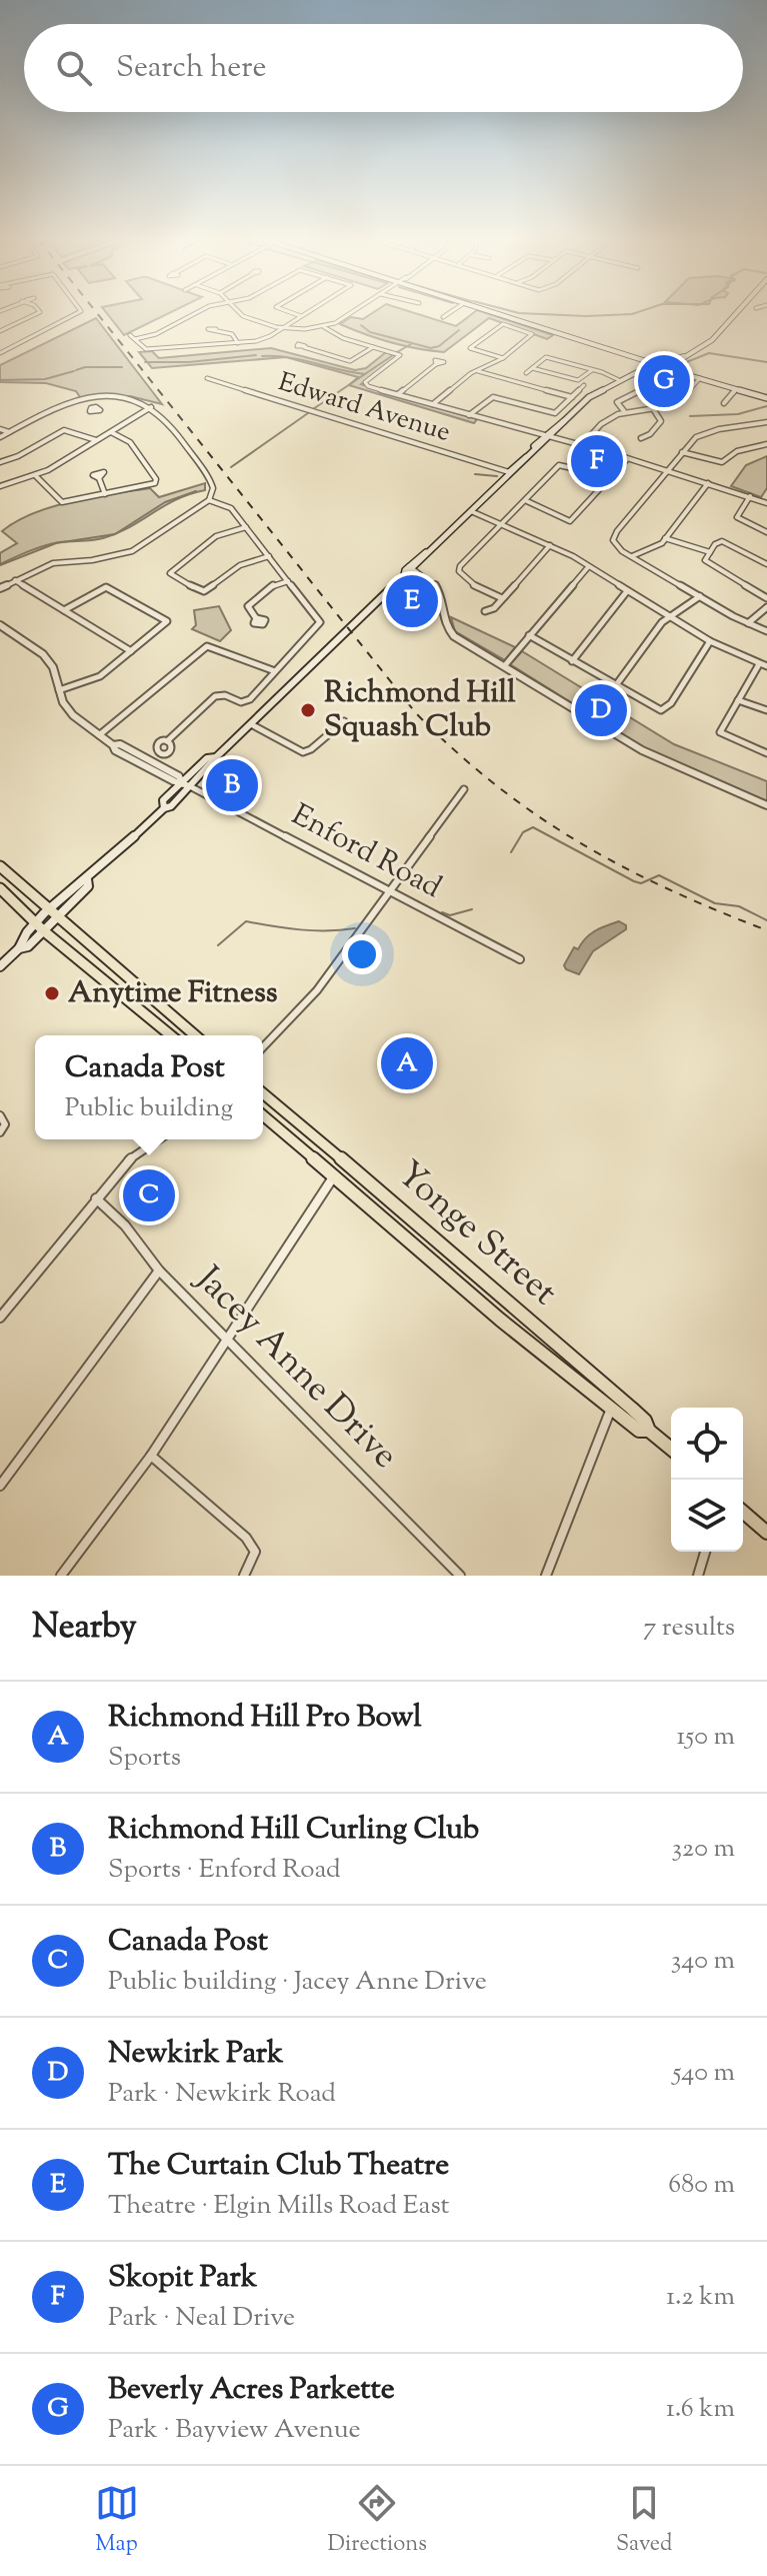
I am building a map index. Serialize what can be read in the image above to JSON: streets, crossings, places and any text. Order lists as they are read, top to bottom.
{
  "streets": {
    "main road": ["Yonge Street"],
    "street": ["Edward Avenue", "Enford Road", "Jacey Anne Drive"]
  },
  "places": ["Richmond Hill Squash Club", "Anytime Fitness"],
  "page": {
    "search": "Search here",
    "pins": [
      "G",
      "F",
      "E",
      "D",
      "B",
      "A",
      "C"
    ],
    "popup": ["Canada Post", "Public building"],
    "heading": ["Nearby", "7 results"],
    "list": [
      {
        "mark": "A",
        "name": "Richmond Hill Pro Bowl",
        "note": "Sports",
        "value": "150 m"
      },
      {
        "mark": "B",
        "name": "Richmond Hill Curling Club",
        "note": "Sports · Enford Road",
        "value": "320 m"
      },
      {
        "mark": "C",
        "name": "Canada Post",
        "note": "Public building · Jacey Anne Drive",
        "value": "340 m"
      },
      {
        "mark": "D",
        "name": "Newkirk Park",
        "note": "Park · Newkirk Road",
        "value": "540 m"
      },
      {
        "mark": "E",
        "name": "The Curtain Club Theatre",
        "note": "Theatre · Elgin Mills Road East",
        "value": "680 m"
      },
      {
        "mark": "F",
        "name": "Skopit Park",
        "note": "Park · Neal Drive",
        "value": "1.2 km"
      },
      {
        "mark": "G",
        "name": "Beverly Acres Parkette",
        "note": "Park · Bayview Avenue",
        "value": "1.6 km"
      }
    ],
    "nav": ["Map", "Directions", "Saved"]
  }
}
